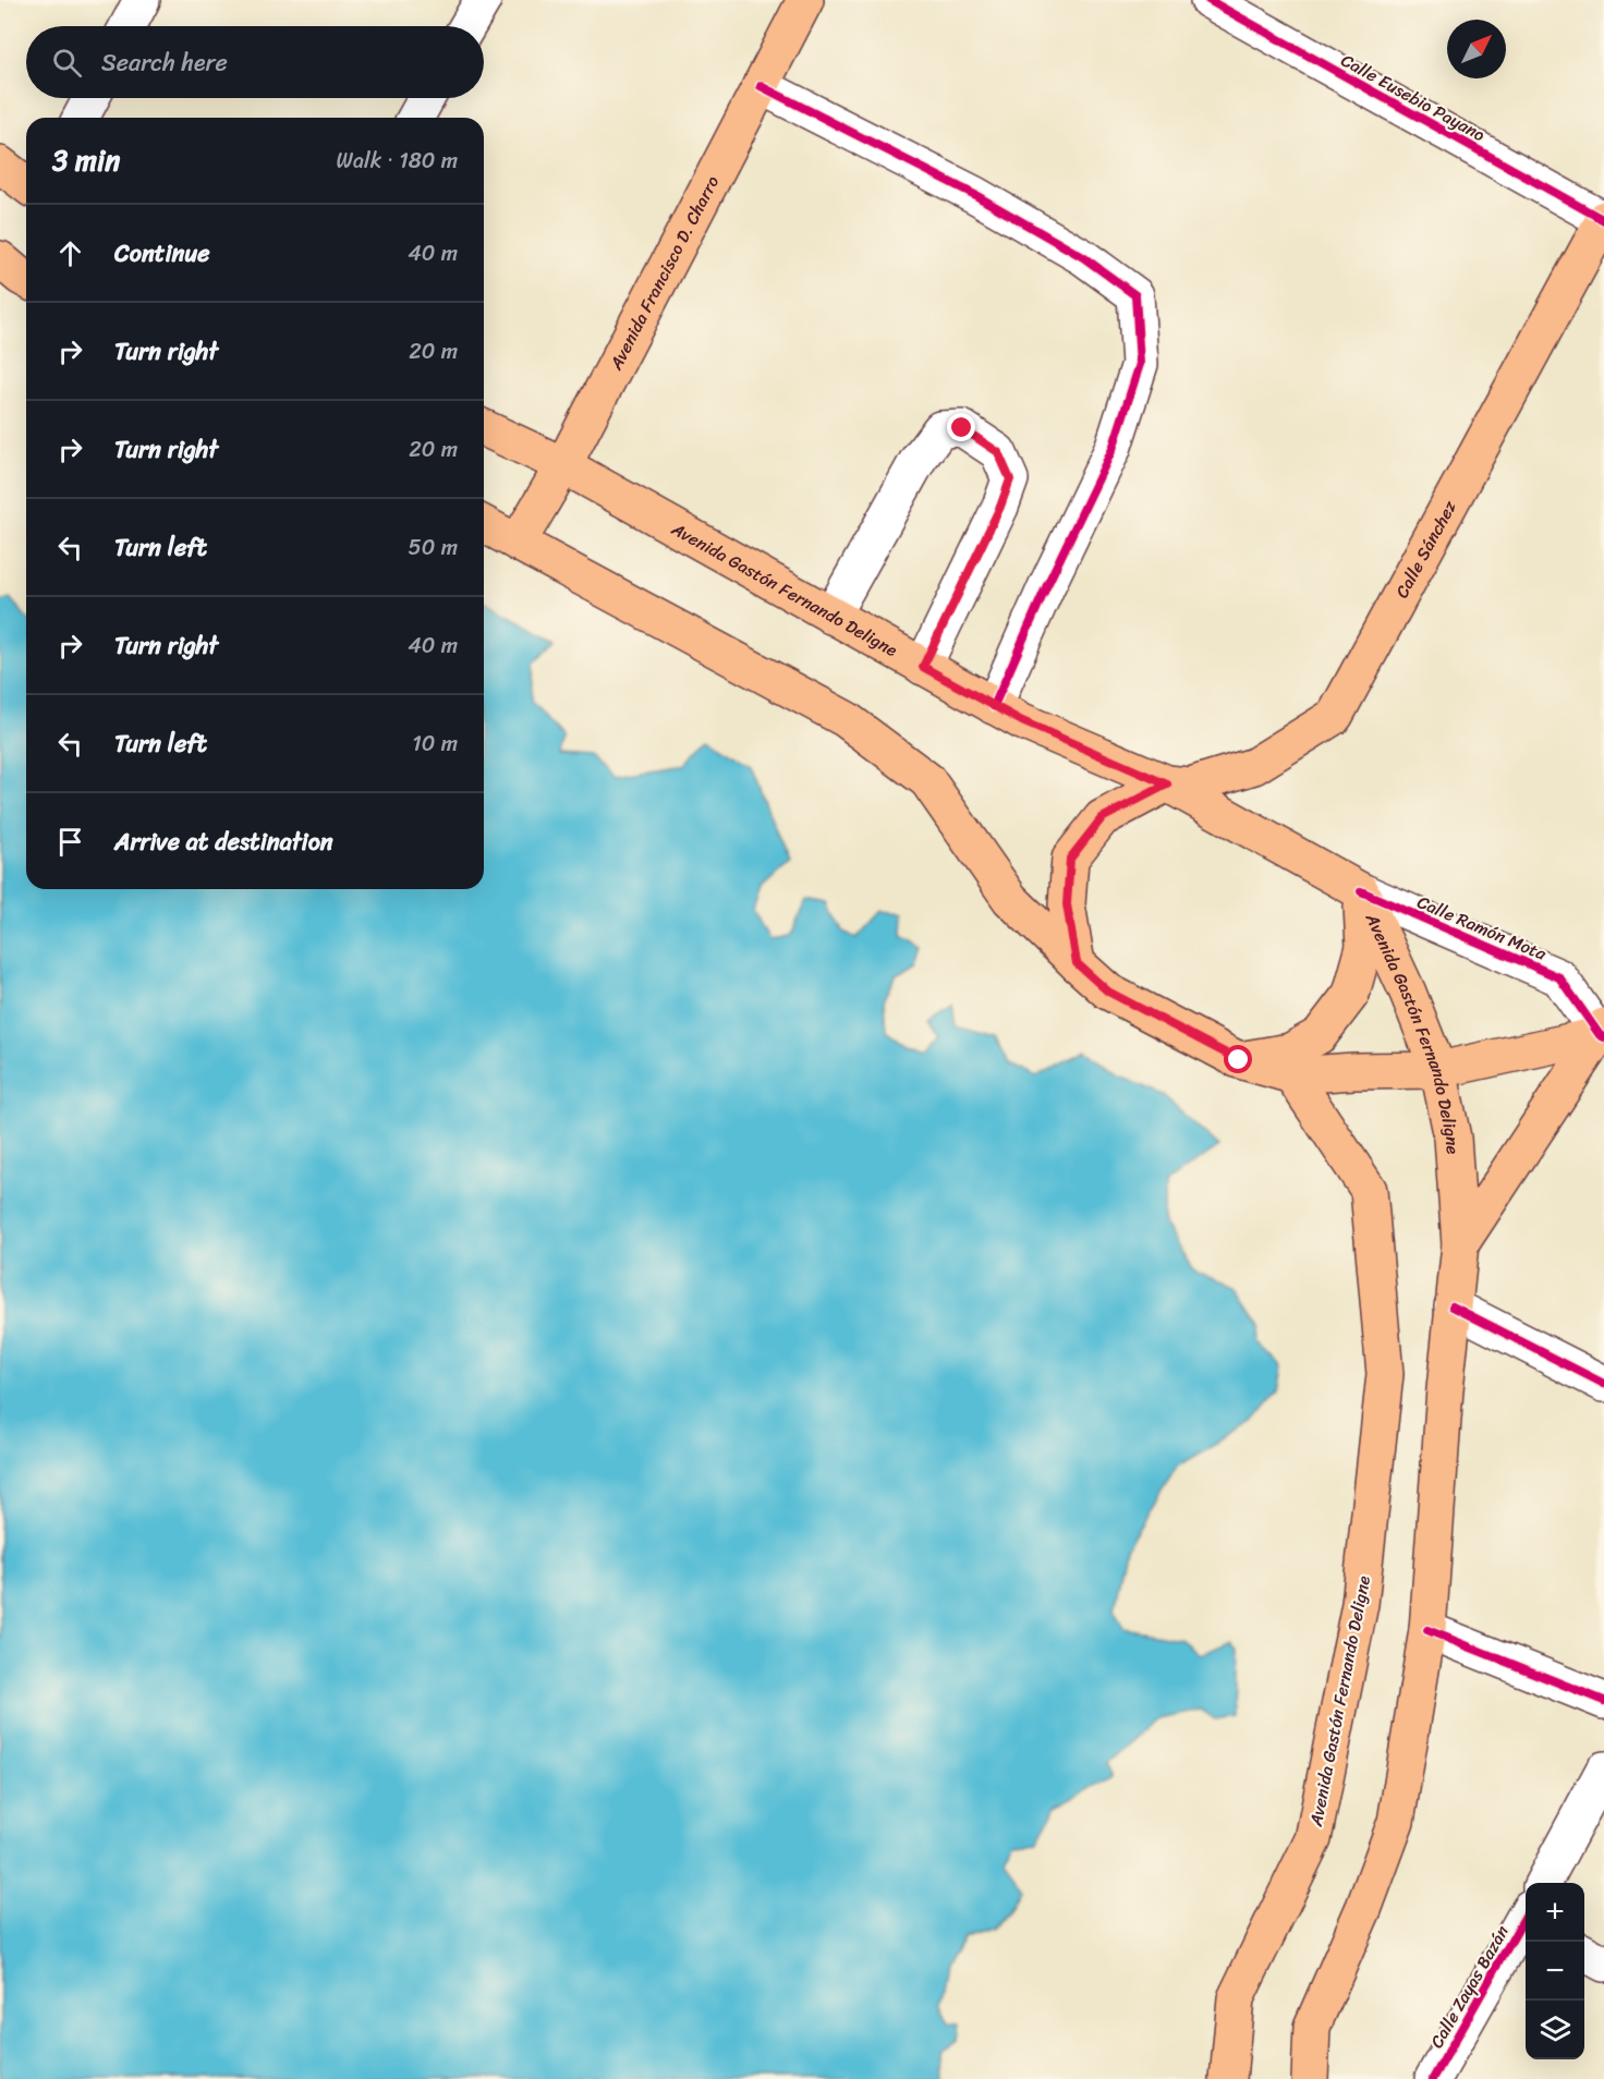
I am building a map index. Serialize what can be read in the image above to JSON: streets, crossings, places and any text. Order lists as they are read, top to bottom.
{
  "streets": {
    "main road": ["Avenida Francisco D. Charro", "Calle Sánchez", "Avenida Gastón Fernando Deligne"],
    "street": ["Calle Eusebio Payano", "Calle Ramón Mota", "Calle Zayas Bazán"]
  },
  "crossings": [
    ["Calle Eusebio Payano", "Calle Sánchez"],
    ["Avenida Francisco D. Charro", "Avenida Gastón Fernando Deligne"],
    ["Calle Sánchez", "Avenida Gastón Fernando Deligne"],
    ["Avenida Gastón Fernando Deligne", "Calle Ramón Mota"]
  ],
  "north": "top right",
  "page": {
    "search": "Search here",
    "heading": ["3 min", "Walk · 180 m"],
    "list": [
      ["Continue", "40 m"],
      ["Turn right", "20 m"],
      ["Turn right", "20 m"],
      ["Turn left", "50 m"],
      ["Turn right", "40 m"],
      ["Turn left", "10 m"],
      "Arrive at destination"
    ],
    "map_buttons": ["+", "−"]
  }
}
